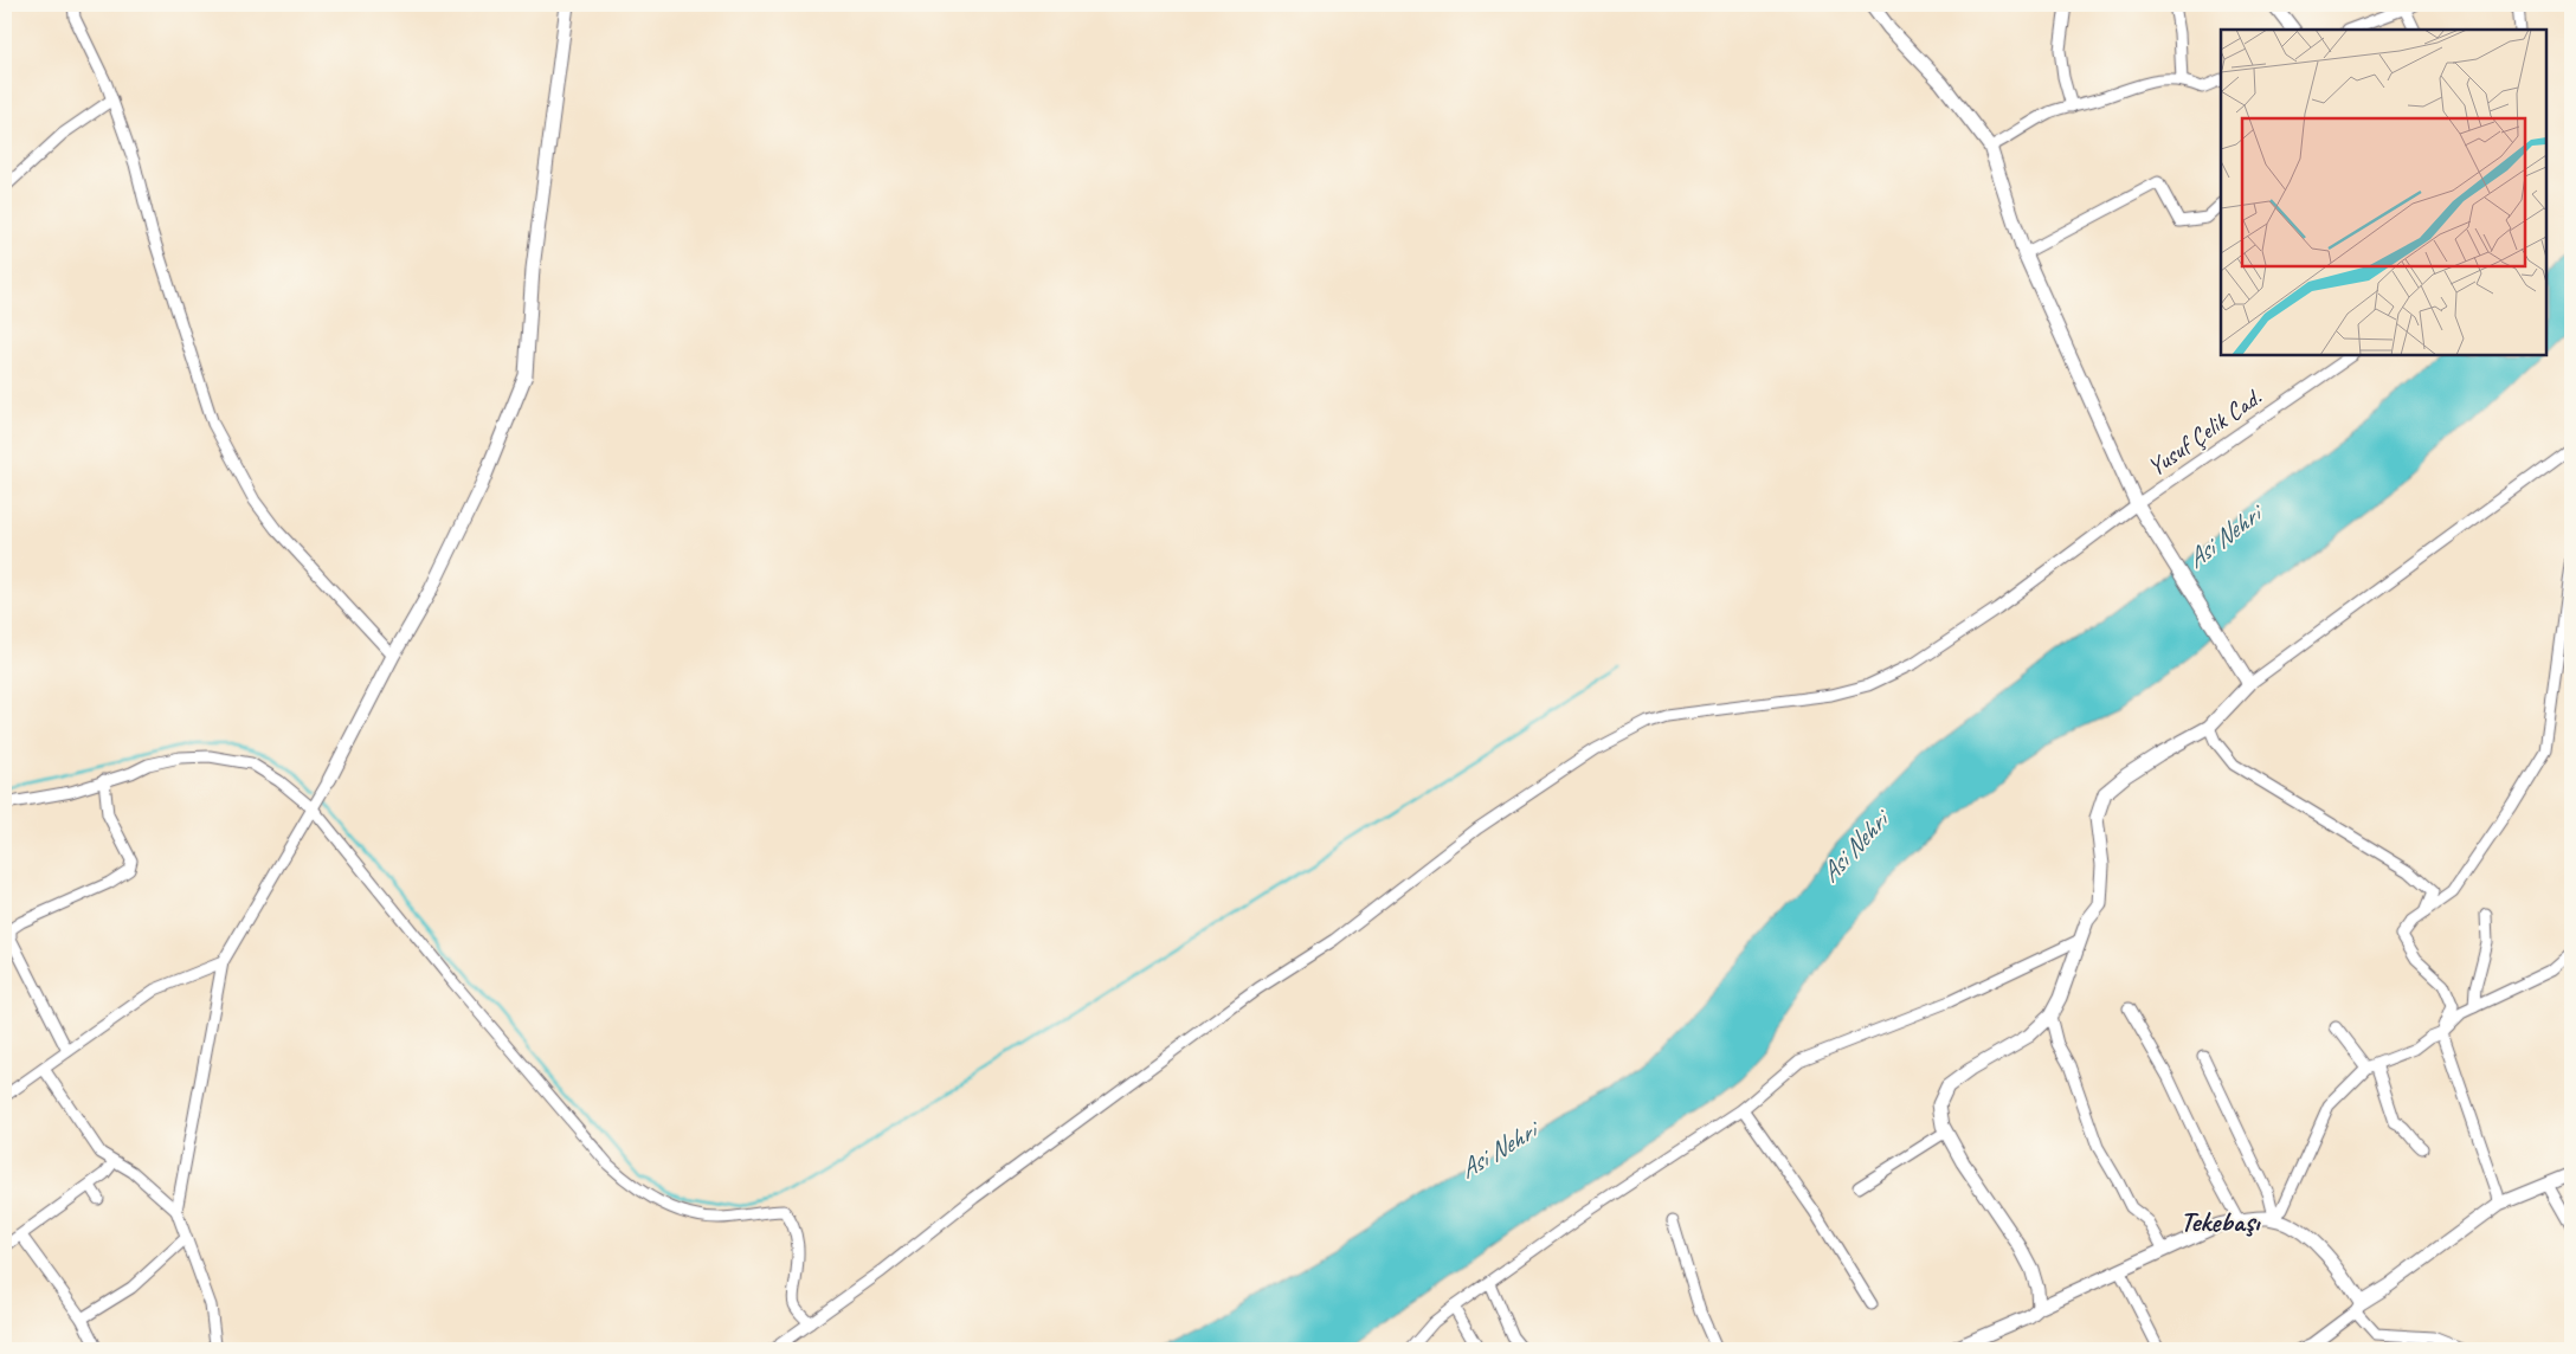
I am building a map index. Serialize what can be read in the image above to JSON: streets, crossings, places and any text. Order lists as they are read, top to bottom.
{
  "streets": {
    "street": ["Yusuf Çelik Cad."]
  },
  "districts": ["Tekebaşı"],
  "water": ["Asi Nehri"]
}
